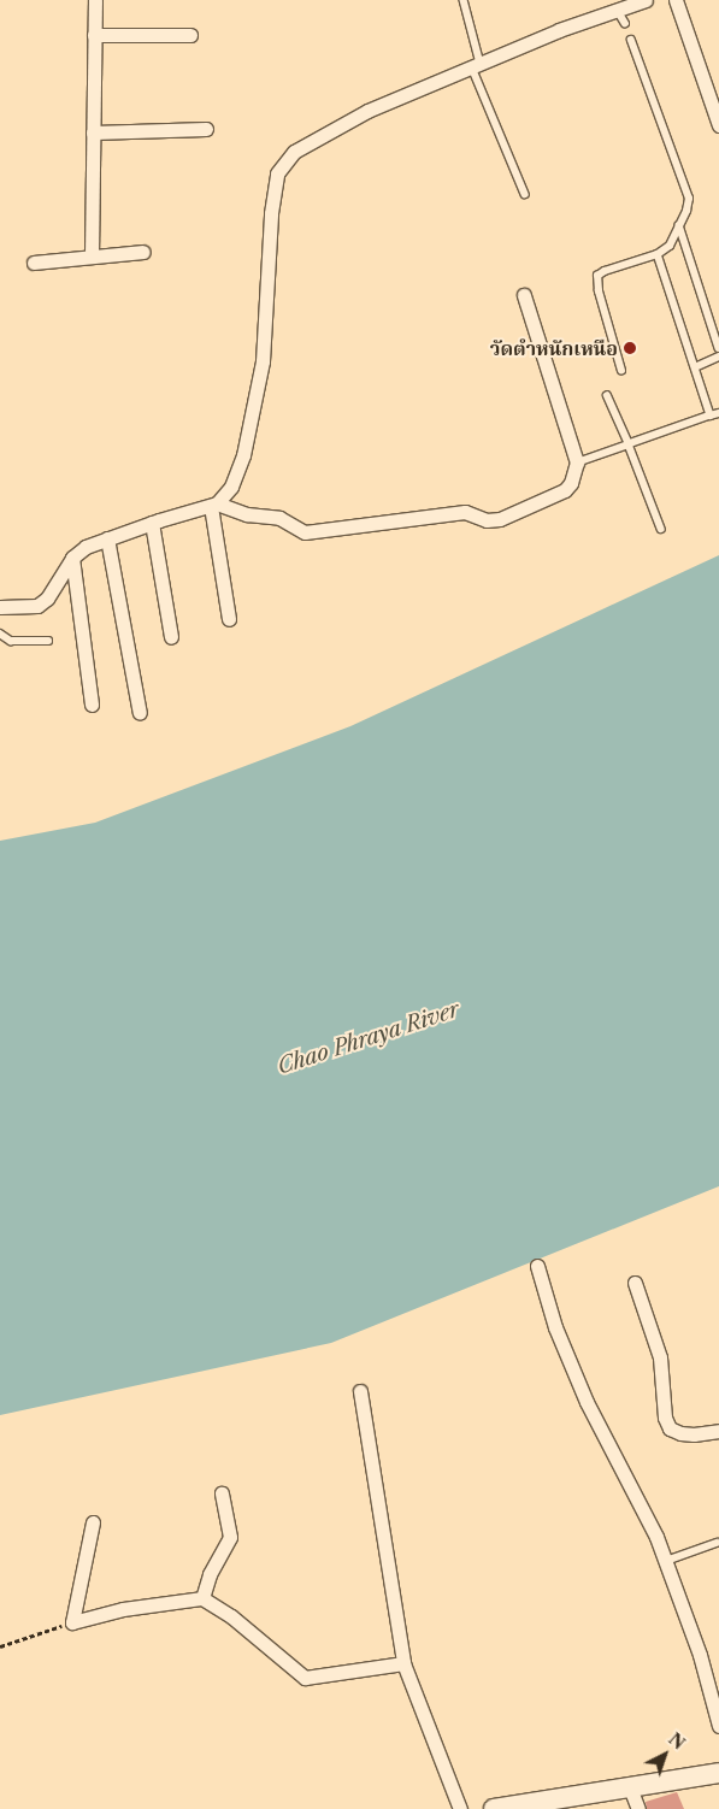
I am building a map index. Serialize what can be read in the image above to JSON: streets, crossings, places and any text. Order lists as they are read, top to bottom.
{
  "water": ["Chao Phraya River"],
  "places": ["วัดตำหนักเหนือ"],
  "north": "top right"
}
